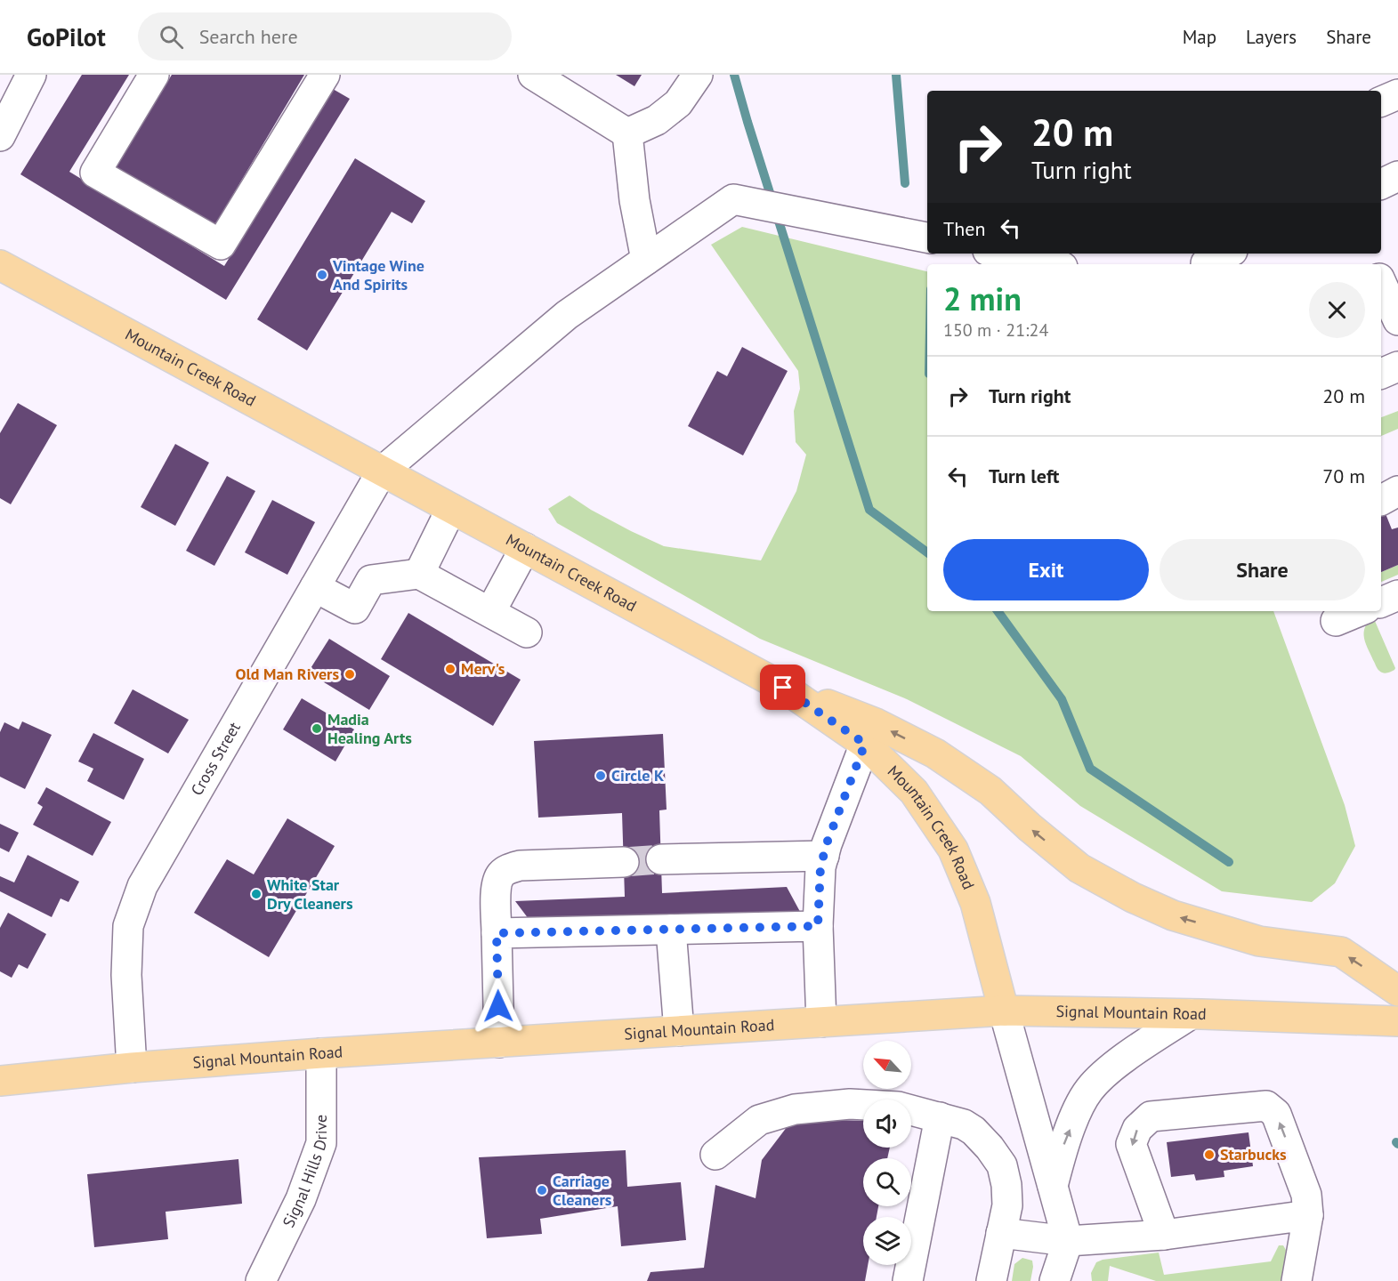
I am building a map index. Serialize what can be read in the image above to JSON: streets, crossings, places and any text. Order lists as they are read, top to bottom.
{
  "streets": {
    "main road": ["Mountain Creek Road", "Signal Mountain Road"],
    "street": ["Cross Street", "Signal Hills Drive"]
  },
  "crossings": [
    ["Mountain Creek Road", "Cross Street"],
    ["Mountain Creek Road", "Signal Mountain Road"],
    ["Cross Street", "Signal Mountain Road"],
    ["Signal Mountain Road", "Signal Hills Drive"]
  ],
  "places": [
    "Vintage Wine And Spirits",
    "Merv's",
    "Old Man Rivers",
    "Madia Healing Arts",
    "Circle K",
    "White Star Dry Cleaners",
    "Starbucks",
    "Carriage Cleaners"
  ],
  "north": "top left",
  "page": {
    "header": "GoPilot",
    "search": "Search here",
    "nav": ["Map", "Layers", "Share"],
    "turn": ["20 m", "Turn right"],
    "then": "Then",
    "heading": ["2 min", "150 m · 21:24"],
    "list": [
      {
        "name": "Turn right",
        "value": "20 m"
      },
      {
        "name": "Turn left",
        "value": "70 m"
      }
    ],
    "buttons": ["Exit", "Share"]
  }
}
